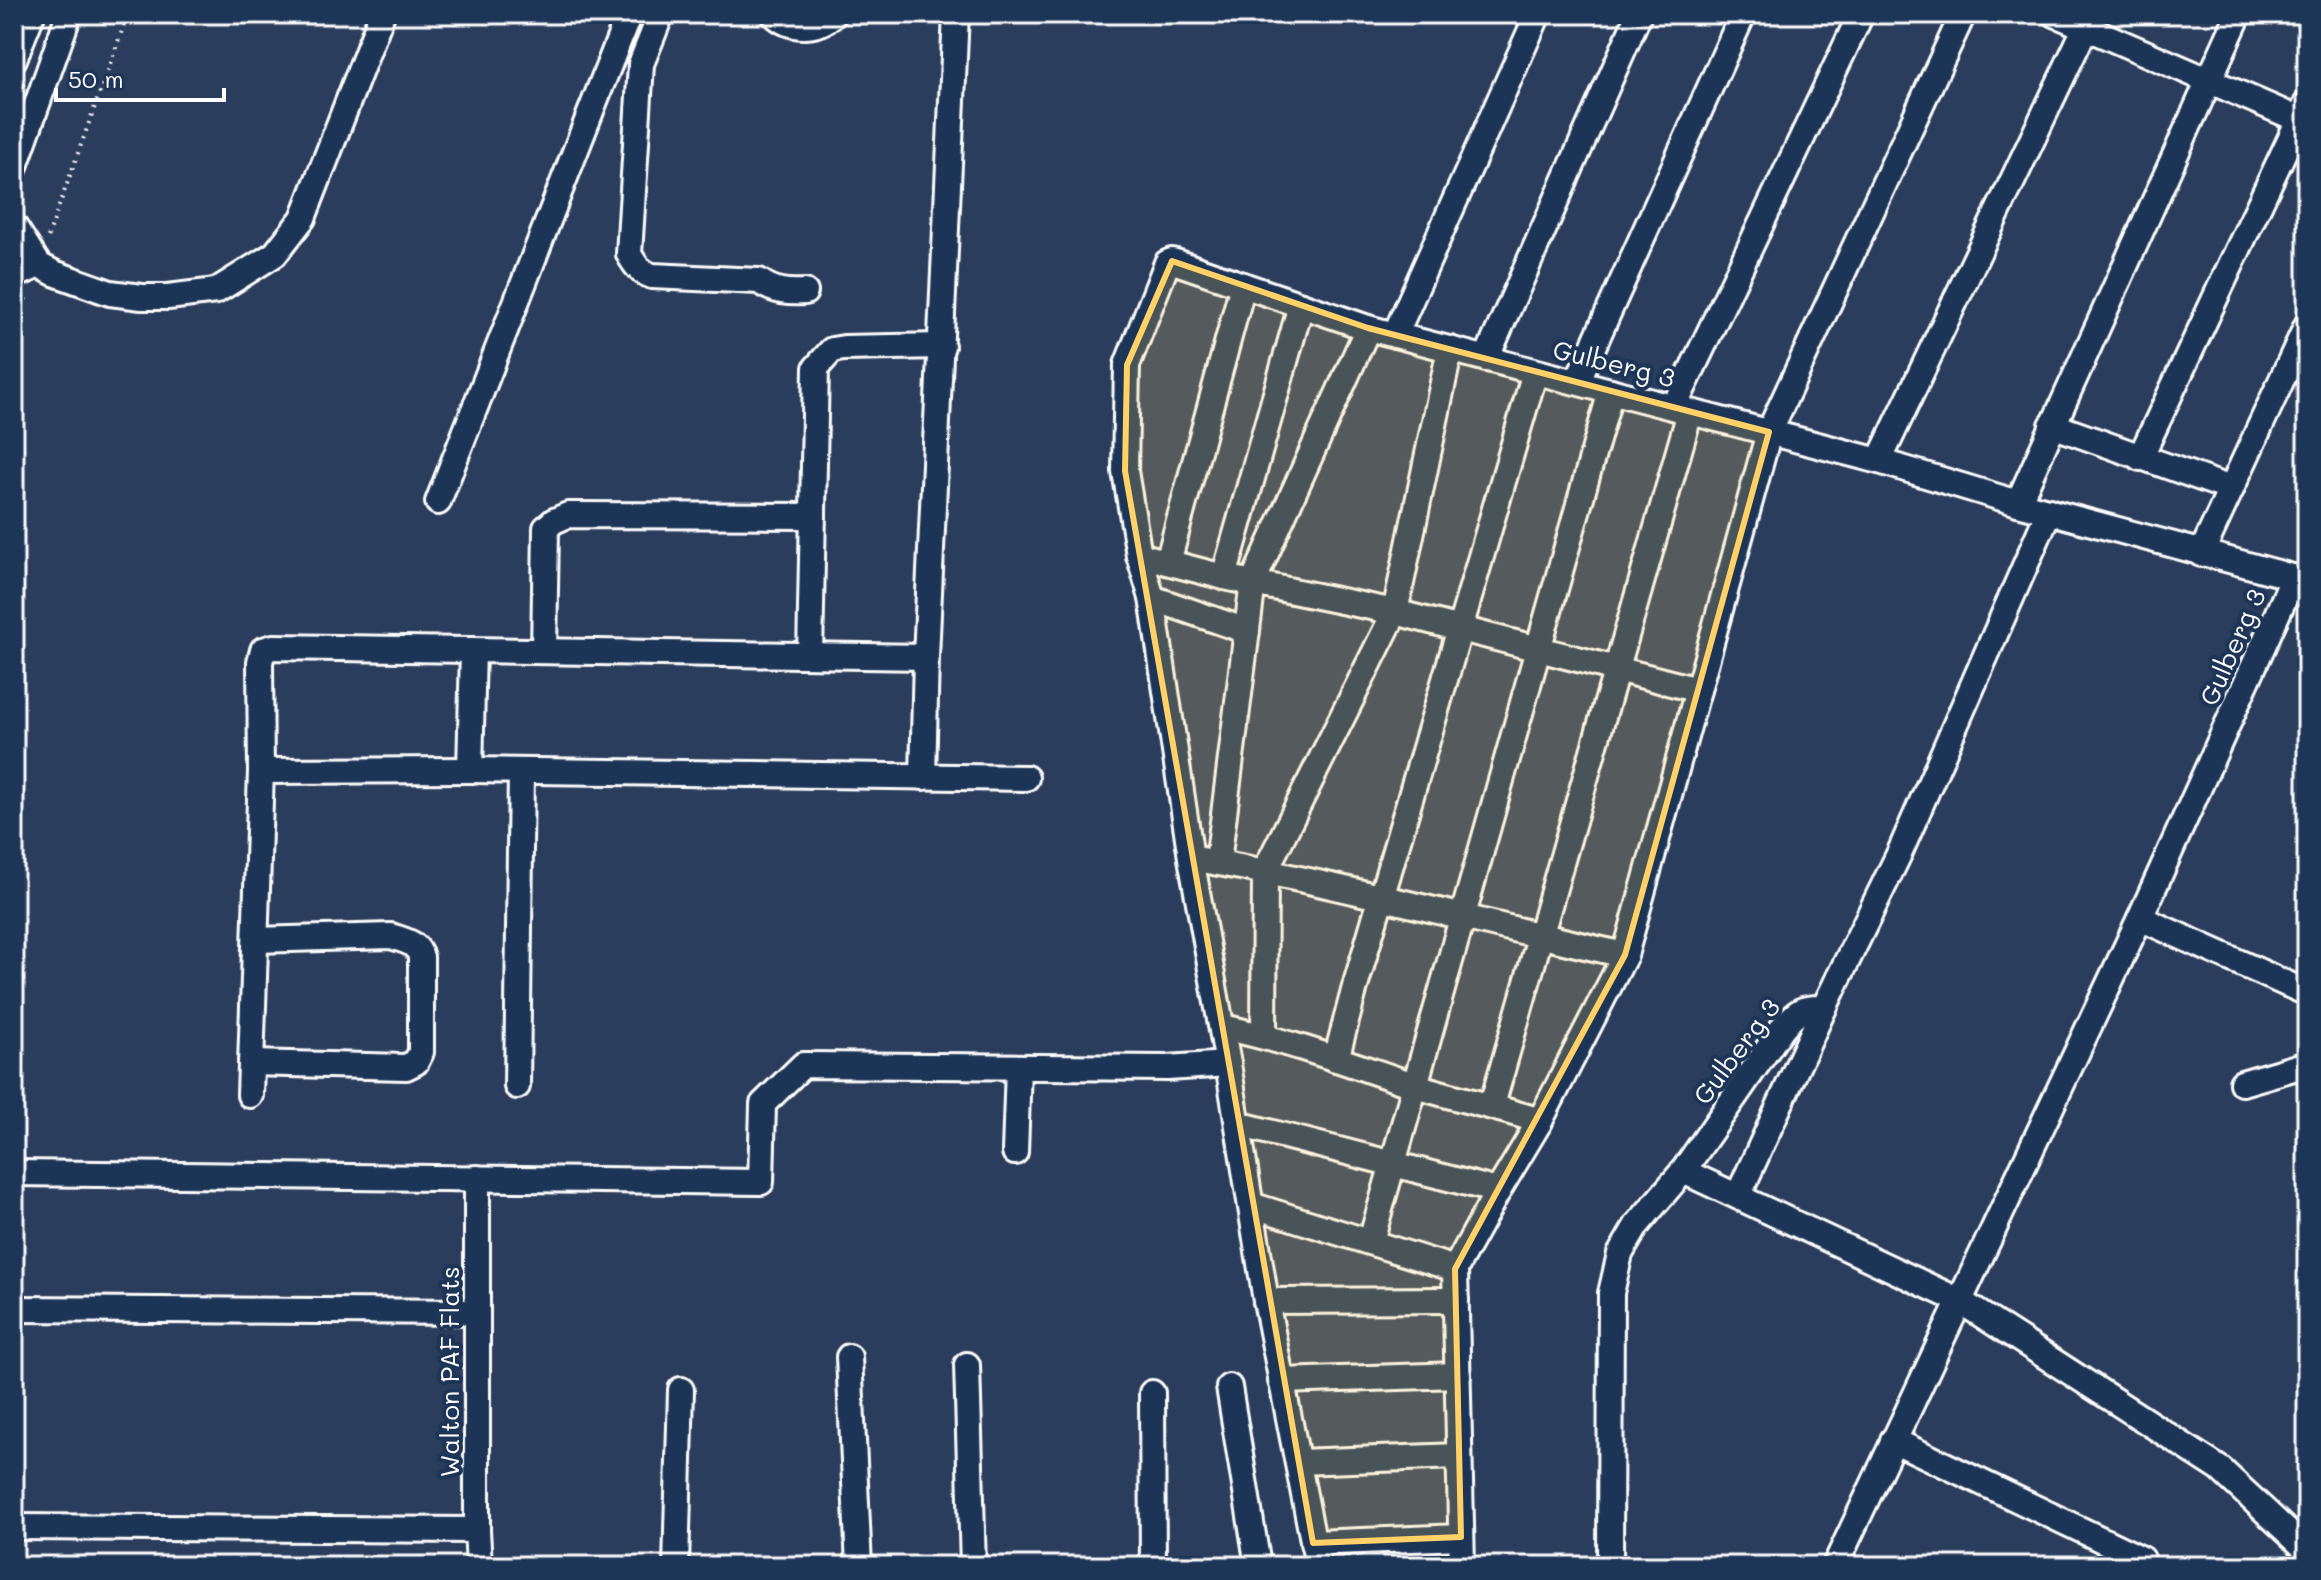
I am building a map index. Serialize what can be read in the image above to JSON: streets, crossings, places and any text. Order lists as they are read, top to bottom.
{
  "streets": {
    "street": ["Gulberg 3", "Walton PAF Flats"]
  },
  "scale_bar": "50 m"
}
